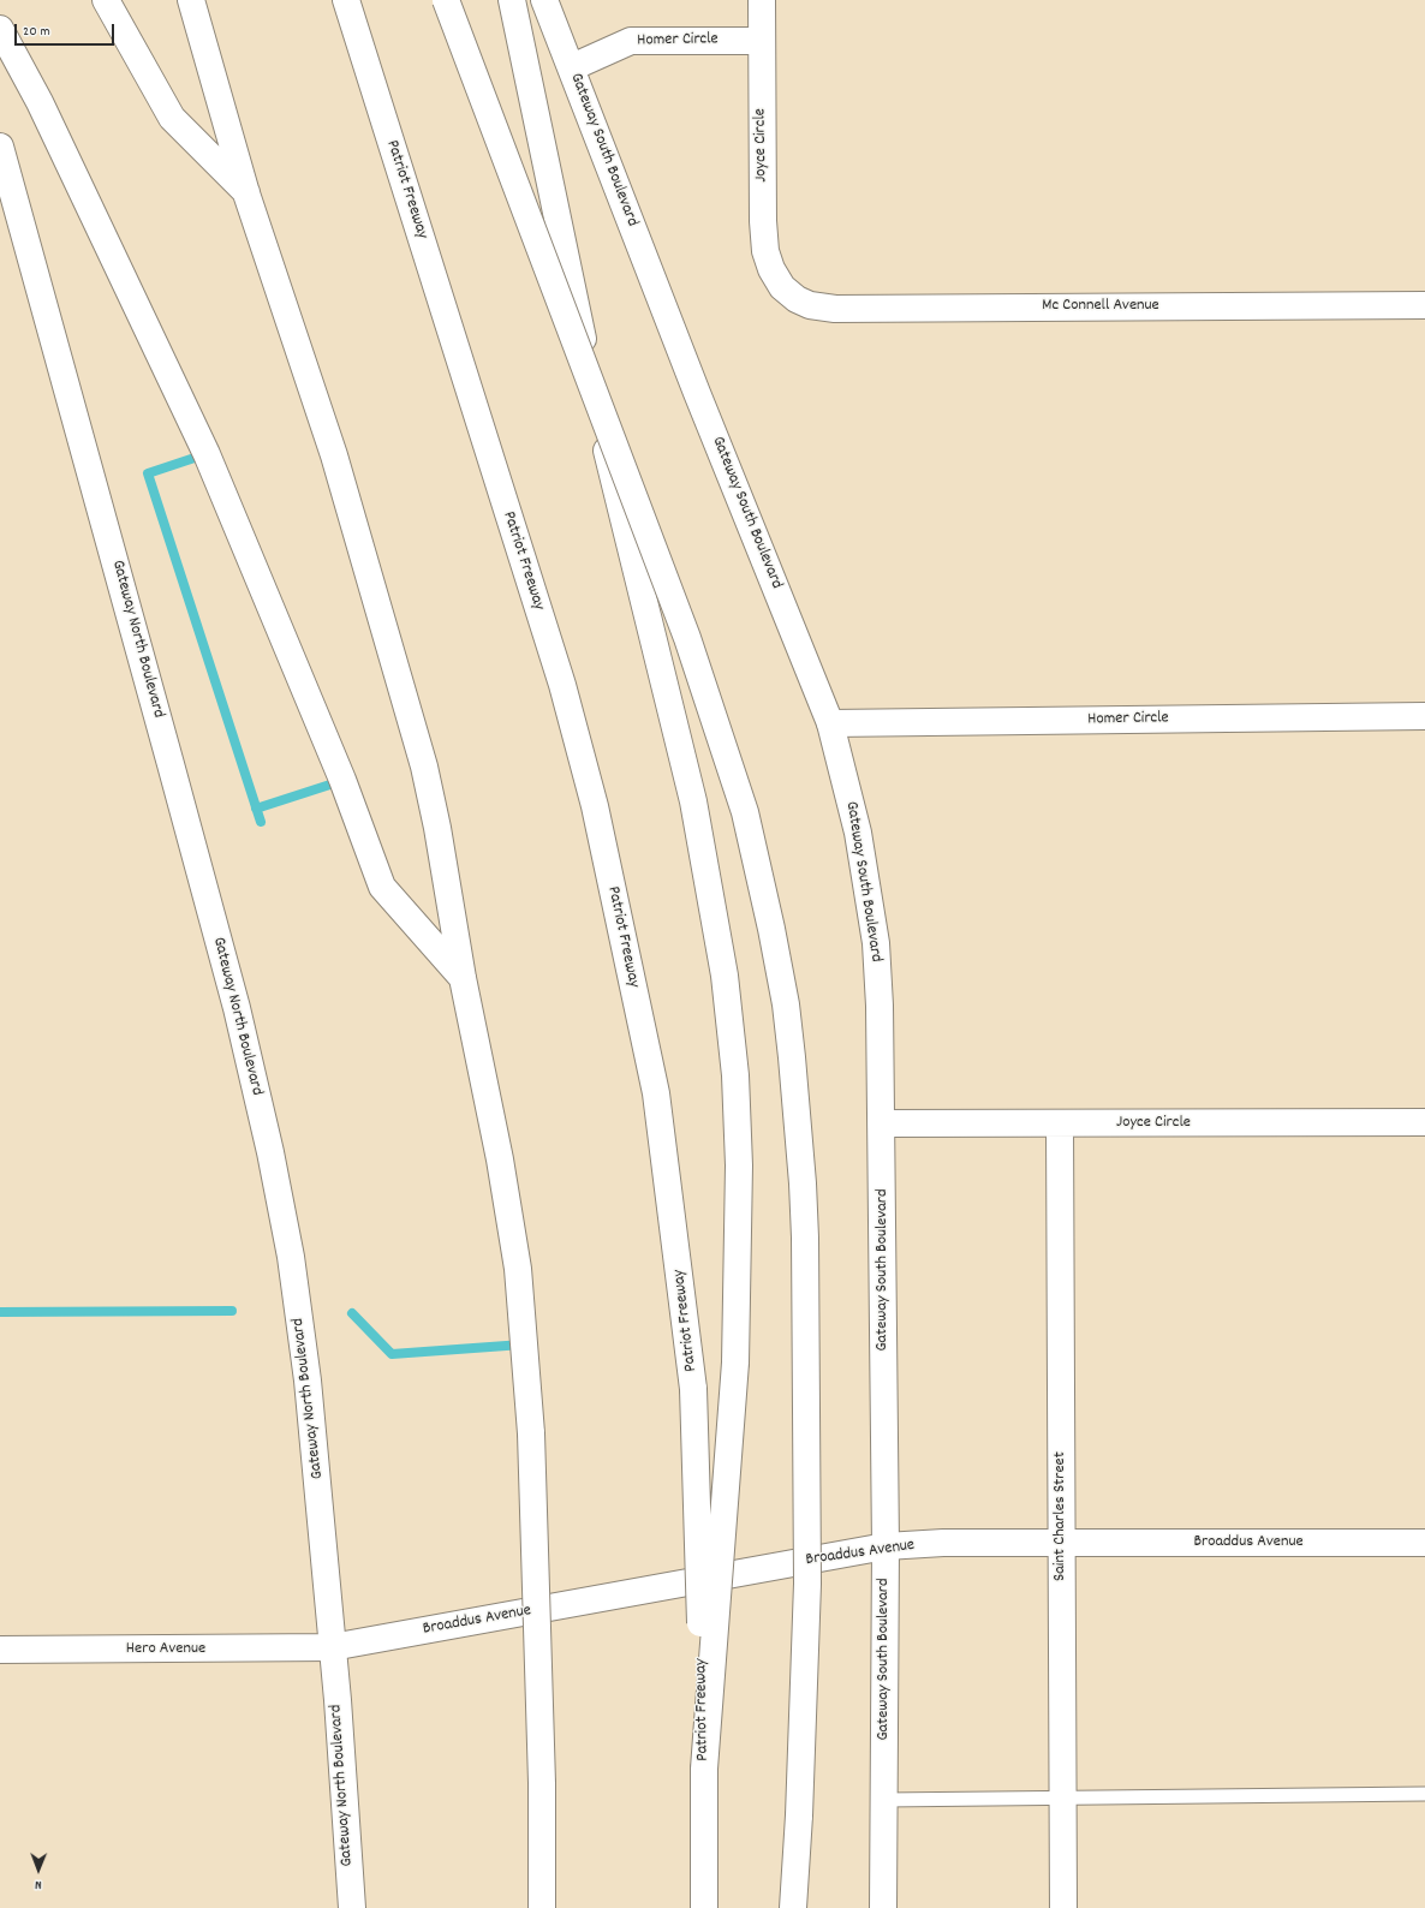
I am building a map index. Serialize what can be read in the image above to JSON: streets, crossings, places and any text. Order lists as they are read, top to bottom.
{
  "streets": {
    "main road": [
      "Homer Circle",
      "Joyce Circle",
      "Gateway South Boulevard",
      "Patriot Freeway",
      "Mc Connell Avenue",
      "Gateway North Boulevard",
      "Saint Charles Street",
      "Broaddus Avenue",
      "Hero Avenue"
    ]
  },
  "crossings": [
    ["Homer Circle", "Joyce Circle"],
    ["Homer Circle", "Gateway South Boulevard"],
    ["Joyce Circle", "Gateway South Boulevard"],
    ["Joyce Circle", "Mc Connell Avenue"],
    ["Joyce Circle", "Saint Charles Street"],
    ["Gateway South Boulevard", "Broaddus Avenue"],
    ["Gateway North Boulevard", "Broaddus Avenue"],
    ["Gateway North Boulevard", "Hero Avenue"],
    ["Saint Charles Street", "Broaddus Avenue"],
    ["Broaddus Avenue", "Hero Avenue"]
  ],
  "scale_bar": "20 m",
  "north": "bottom"
}
